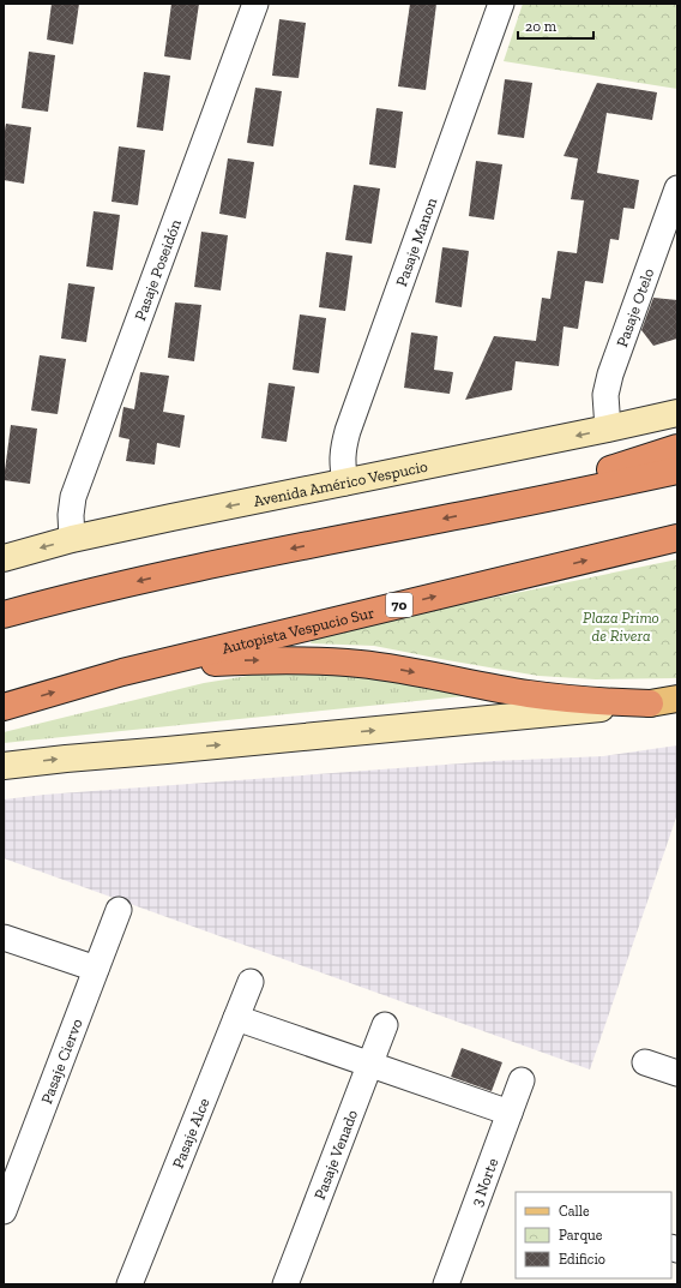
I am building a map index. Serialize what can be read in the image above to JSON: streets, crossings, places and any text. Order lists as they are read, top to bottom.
{
  "streets": {
    "highway": ["70", "Autopista Vespucio Sur"],
    "main road": ["Avenida Américo Vespucio"],
    "street": [
      "Pasaje Manon",
      "Pasaje Poseidón",
      "Pasaje Otelo",
      "Pasaje Ciervo",
      "Pasaje Alce",
      "Pasaje Venado",
      "3 Norte"
    ]
  },
  "crossings": [
    ["Pasaje Manon", "Avenida Américo Vespucio"],
    ["Pasaje Poseidón", "Avenida Américo Vespucio"],
    ["Pasaje Otelo", "Avenida Américo Vespucio"]
  ],
  "parks": ["Plaza Primo de Rivera"],
  "legend": ["Calle", "Parque", "Edificio"],
  "scale_bar": "20 m"
}
